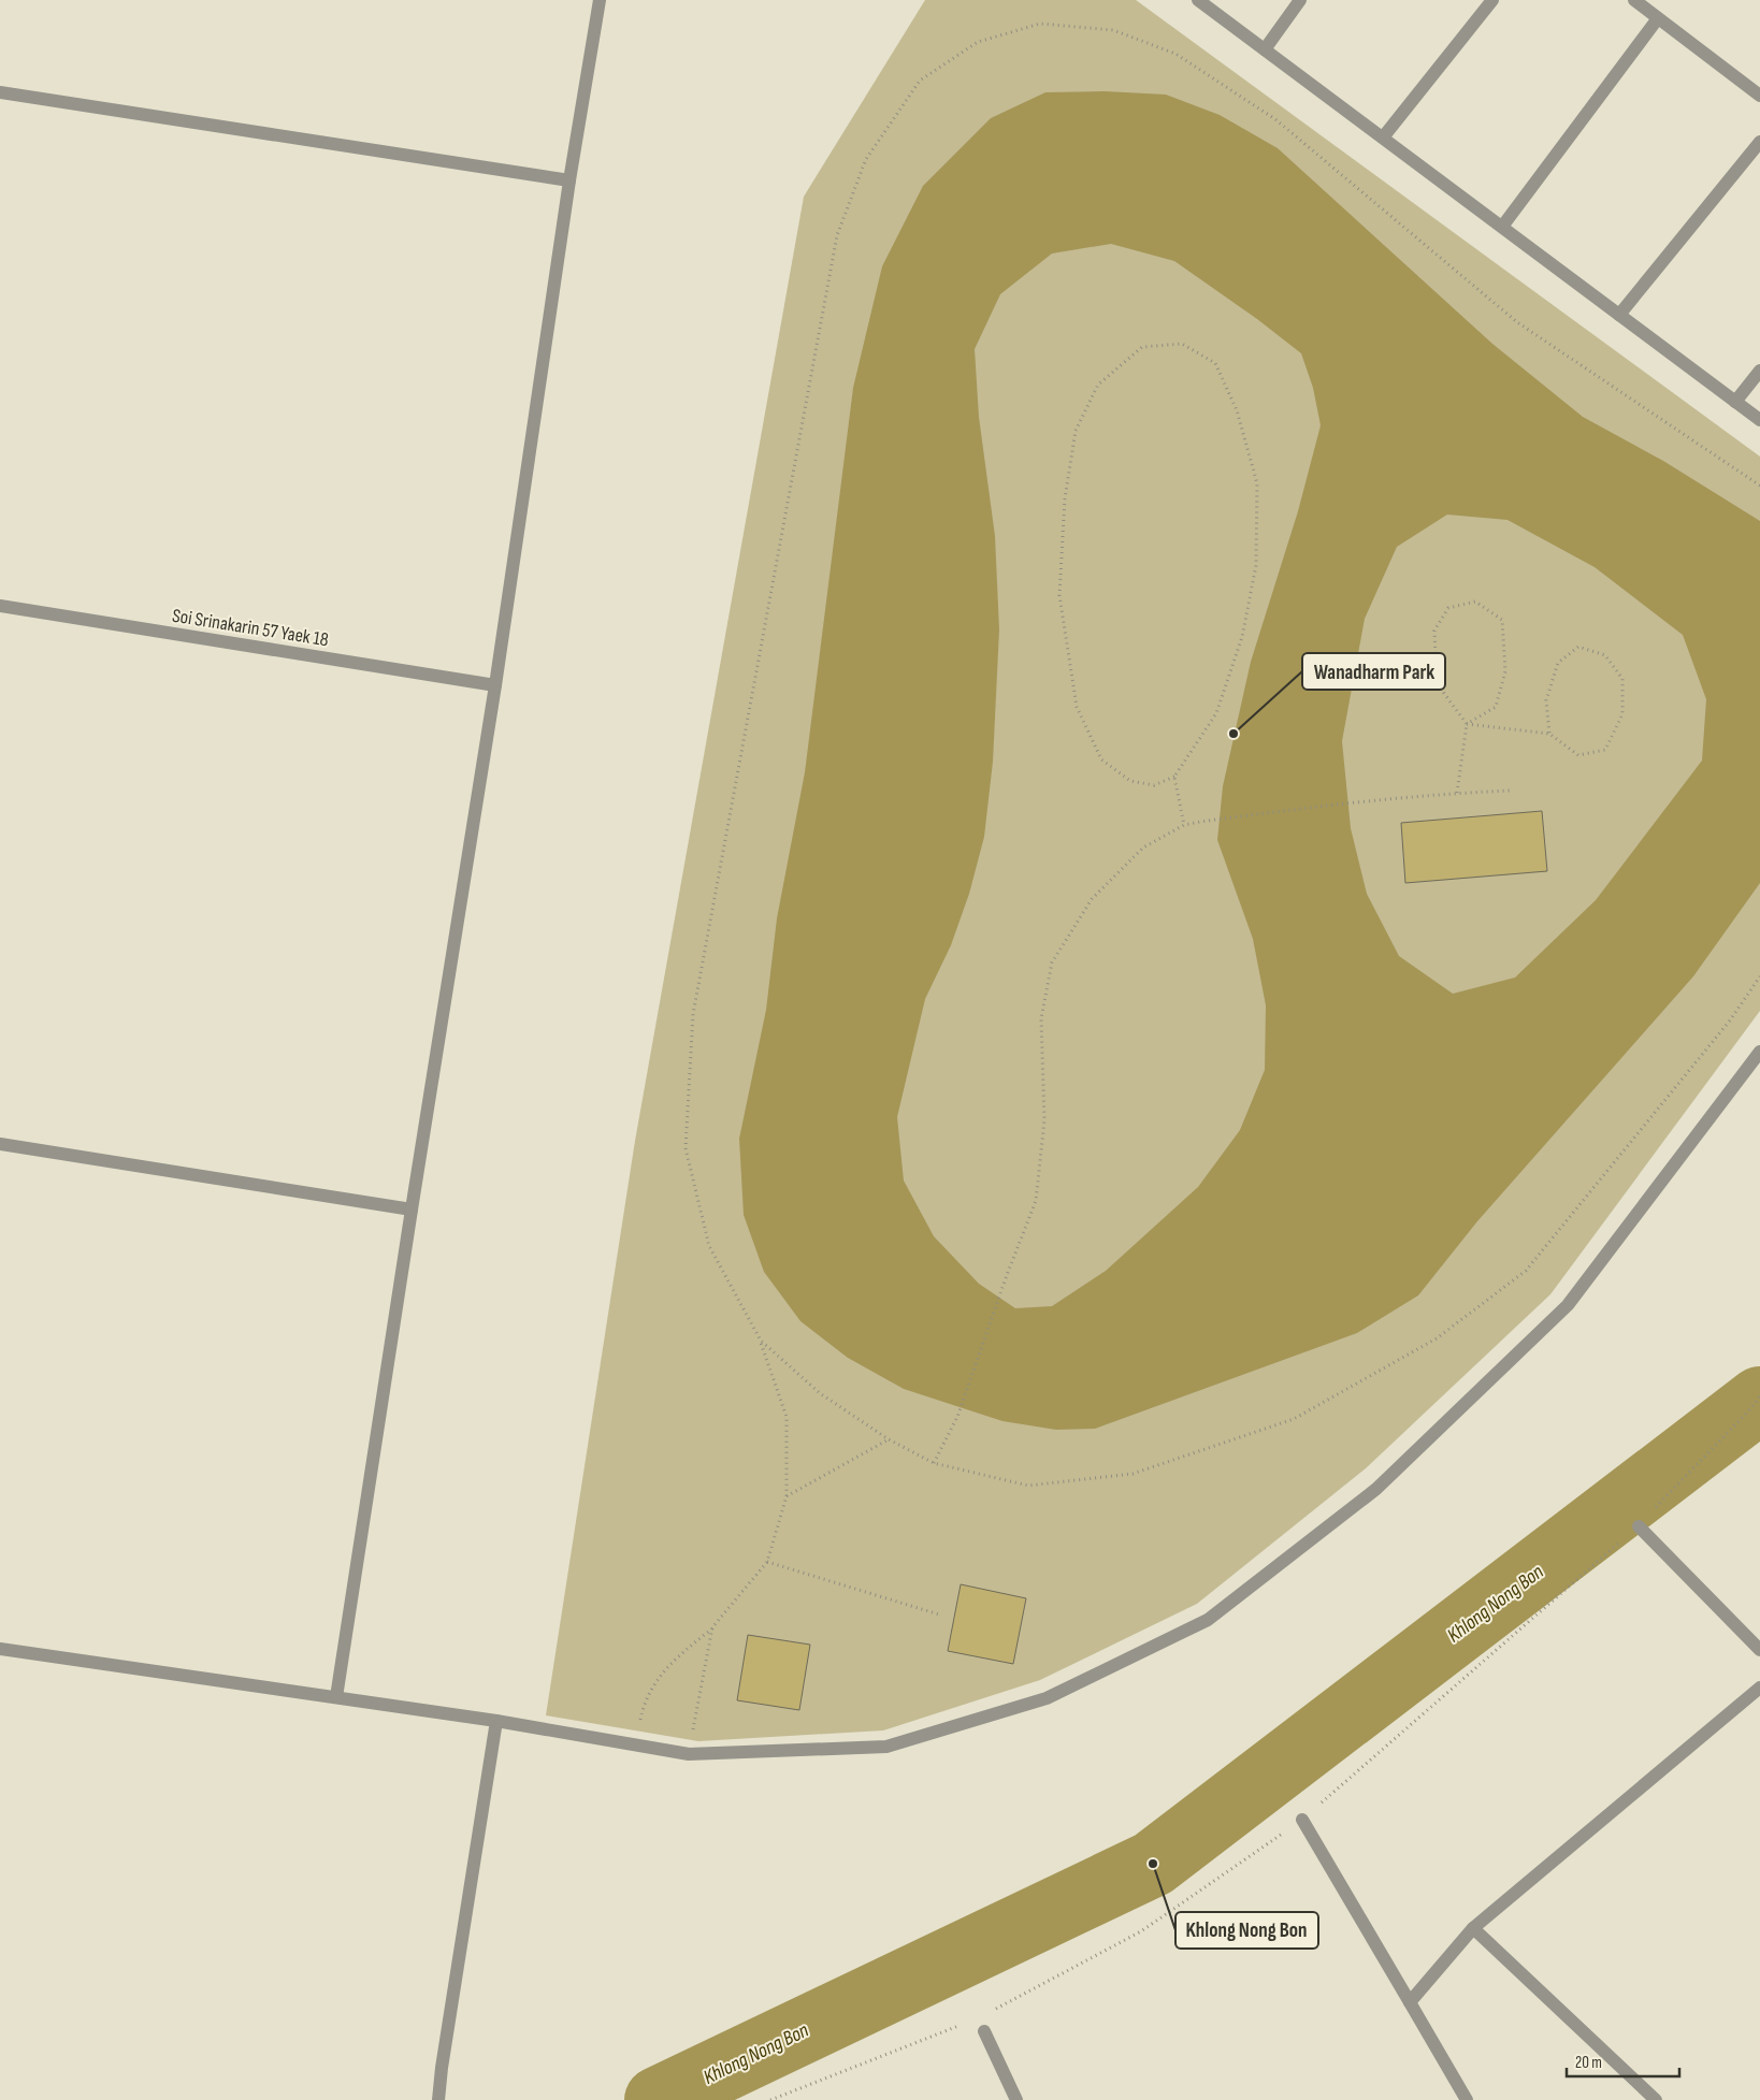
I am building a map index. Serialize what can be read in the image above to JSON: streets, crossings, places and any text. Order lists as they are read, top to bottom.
{
  "streets": {
    "street": ["Soi Srinakarin 57 Yaek 18"]
  },
  "water": ["Khlong Nong Bon"],
  "places": ["Wanadharm Park", "Khlong Nong Bon"],
  "scale_bar": "20 m"
}
